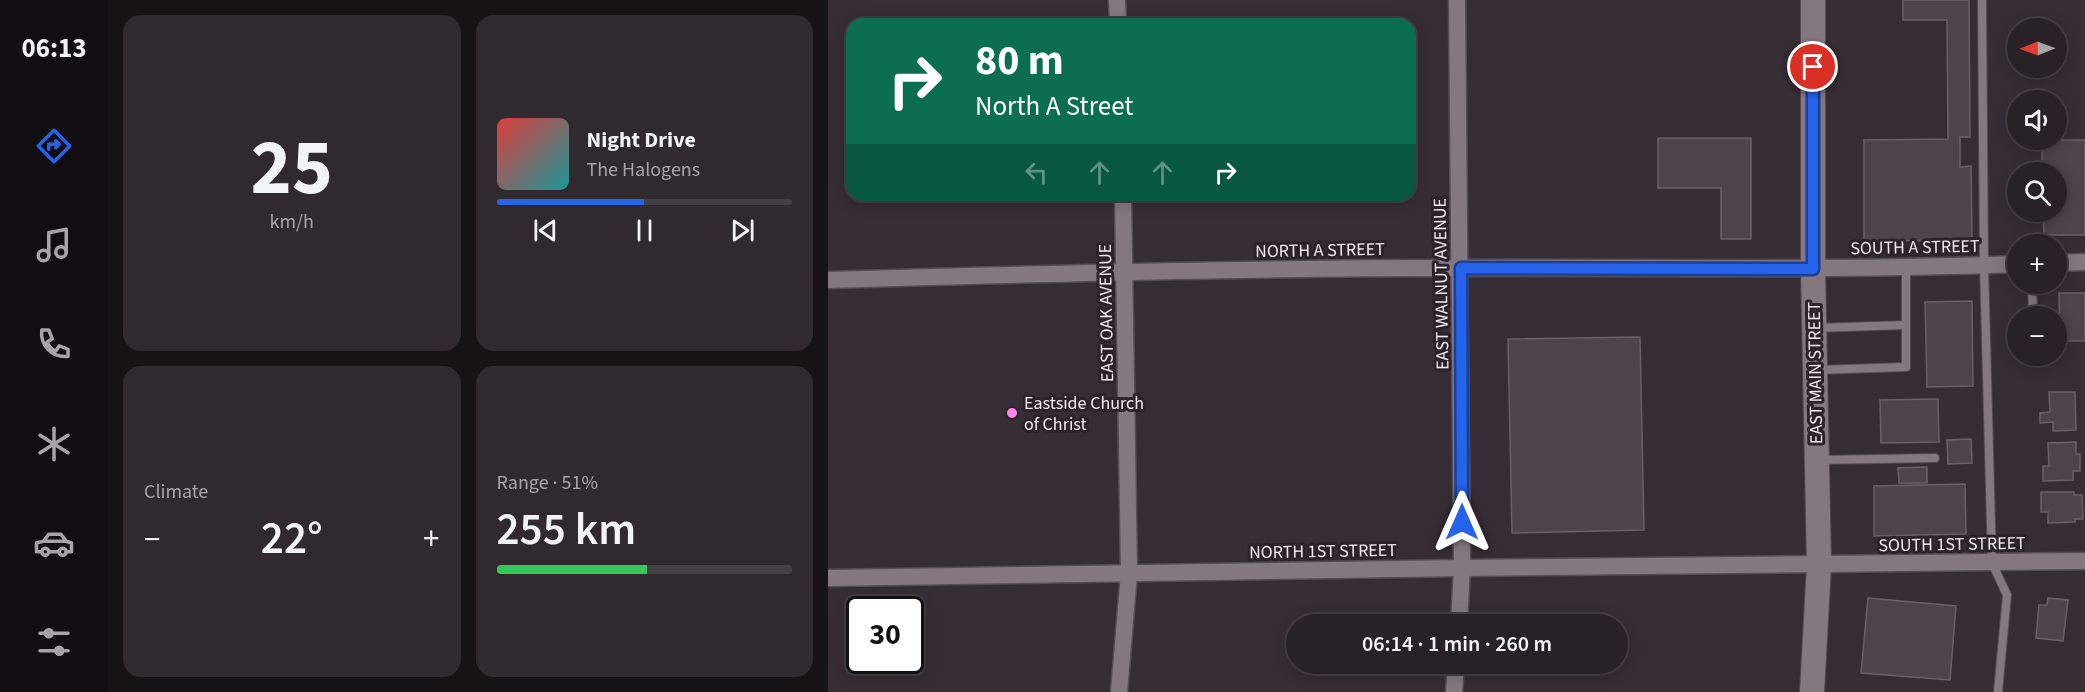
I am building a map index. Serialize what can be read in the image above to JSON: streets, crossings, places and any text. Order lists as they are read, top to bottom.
{
  "streets": {
    "main road": ["EAST MAIN STREET"],
    "street": [
      "SOUTH A STREET",
      "NORTH A STREET",
      "EAST WALNUT AVENUE",
      "EAST OAK AVENUE",
      "SOUTH 1ST STREET",
      "NORTH 1ST STREET"
    ]
  },
  "crossings": [
    ["SOUTH A STREET", "NORTH A STREET"],
    ["SOUTH A STREET", "EAST MAIN STREET"],
    ["NORTH A STREET", "EAST WALNUT AVENUE"],
    ["NORTH A STREET", "EAST OAK AVENUE"],
    ["NORTH A STREET", "EAST MAIN STREET"],
    ["EAST WALNUT AVENUE", "NORTH 1ST STREET"],
    ["EAST OAK AVENUE", "NORTH 1ST STREET"],
    ["EAST MAIN STREET", "SOUTH 1ST STREET"],
    ["EAST MAIN STREET", "NORTH 1ST STREET"],
    ["SOUTH 1ST STREET", "NORTH 1ST STREET"]
  ],
  "places": ["Eastside Church of Christ"],
  "north": "left",
  "page": {
    "tabs": "06:13",
    "tile": [
      ["25", "km/h"],
      "Climate",
      ["Range · 51%", "255 km"]
    ],
    "map_buttons": ["+", "−"],
    "turn": ["80 m", "North A Street"],
    "song": ["Night Drive", "The Halogens"],
    "heat": ["−", "22°", "+"],
    "limit": "30",
    "trip": "06:14 · 1 min · 260 m"
  }
}
